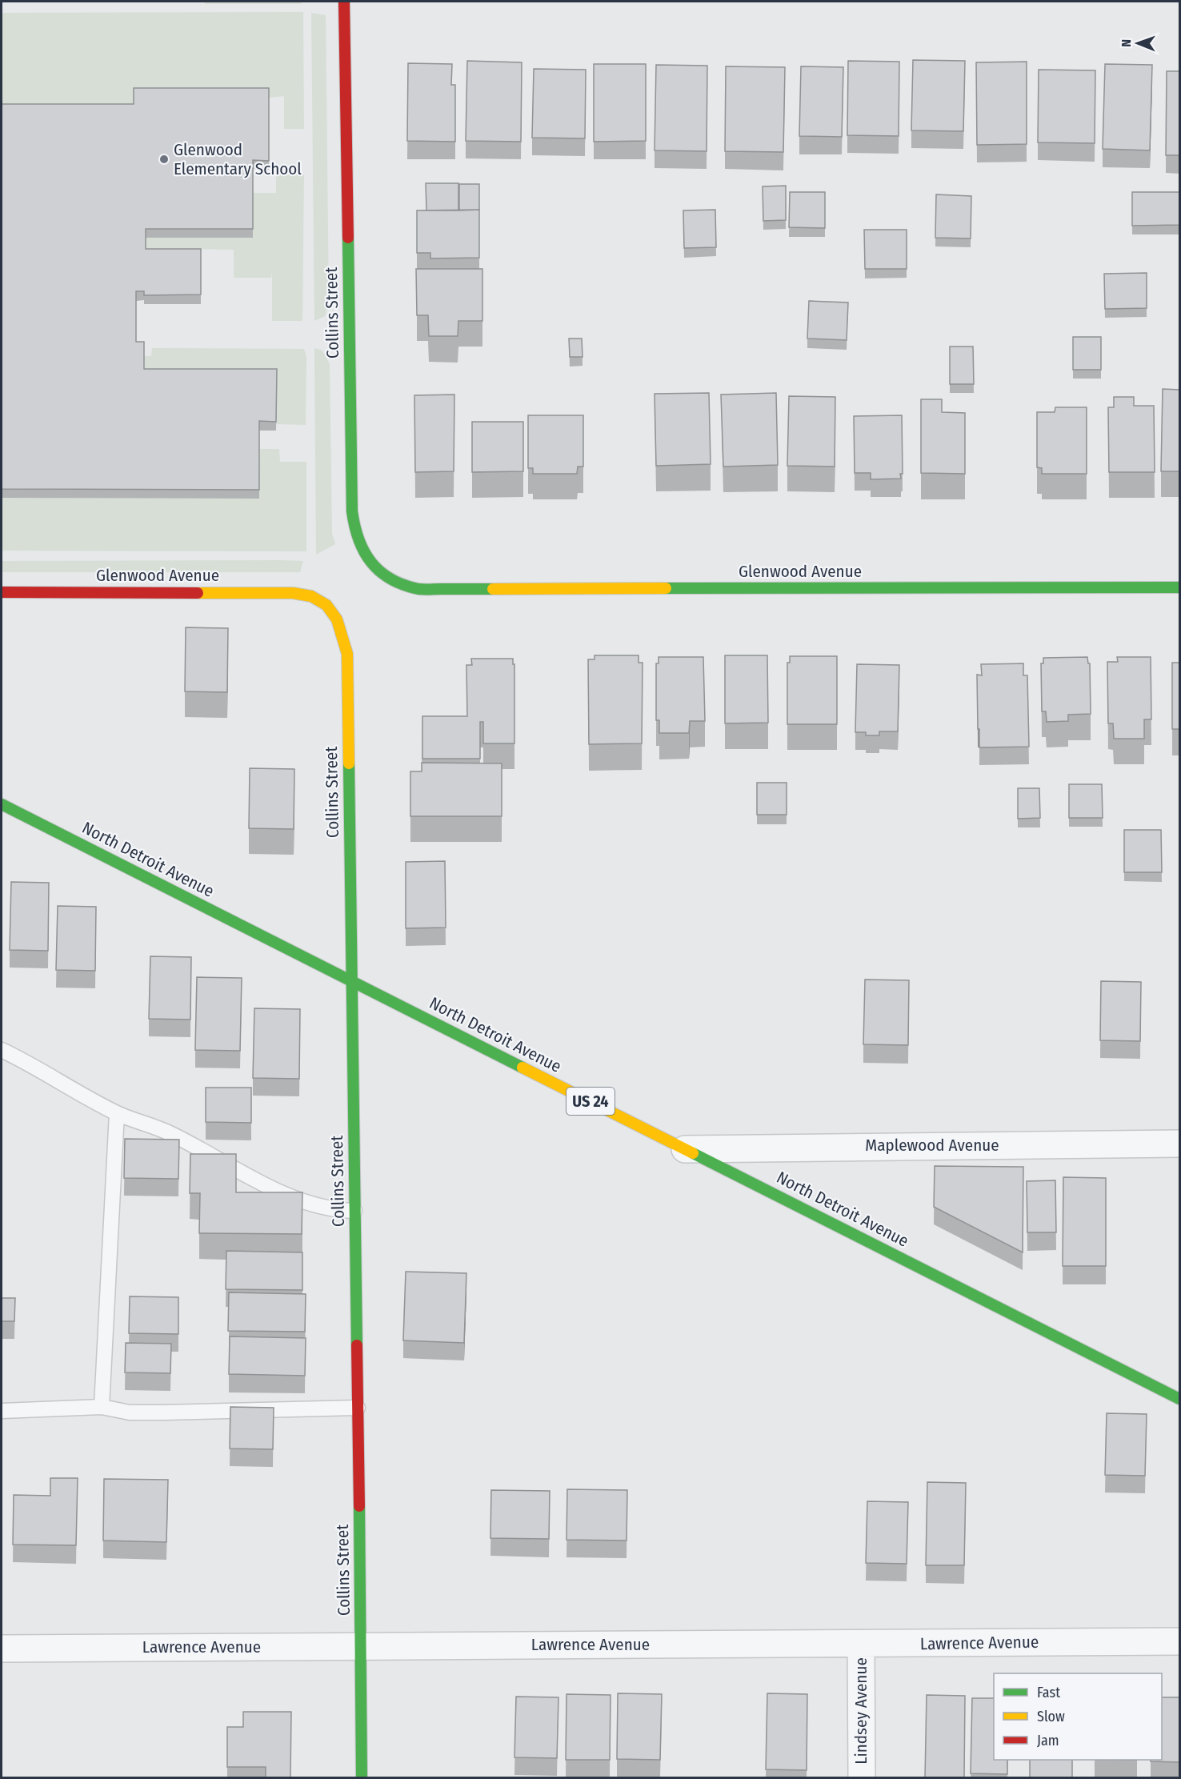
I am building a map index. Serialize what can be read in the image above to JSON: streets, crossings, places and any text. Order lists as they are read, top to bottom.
{
  "streets": {
    "street": [
      "Collins Street",
      "Glenwood Avenue",
      "North Detroit Avenue",
      "US 24",
      "Maplewood Avenue",
      "Lawrence Avenue",
      "Lindsey Avenue"
    ]
  },
  "crossings": [
    ["Collins Street", "Glenwood Avenue"],
    ["Collins Street", "North Detroit Avenue"],
    ["Collins Street", "Lawrence Avenue"],
    ["North Detroit Avenue", "Maplewood Avenue"],
    ["Lawrence Avenue", "Lindsey Avenue"]
  ],
  "places": ["Glenwood Elementary School"],
  "legend": ["Fast", "Slow", "Jam"],
  "north": "left"
}
